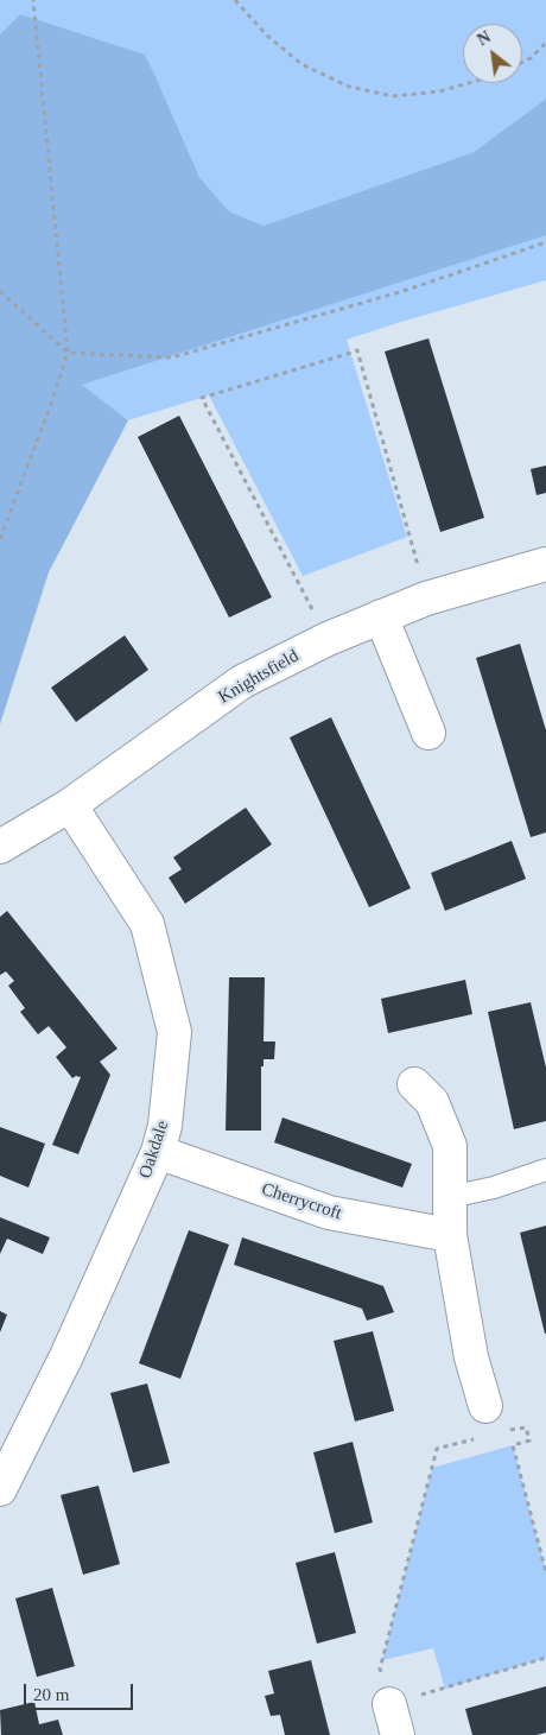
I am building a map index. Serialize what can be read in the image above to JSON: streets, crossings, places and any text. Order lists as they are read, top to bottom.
{
  "streets": {
    "street": ["Knightsfield", "Oakdale", "Cherrycroft"]
  },
  "crossings": [
    ["Knightsfield", "Oakdale"],
    ["Oakdale", "Cherrycroft"]
  ],
  "scale_bar": "20 m",
  "north": "top left"
}
